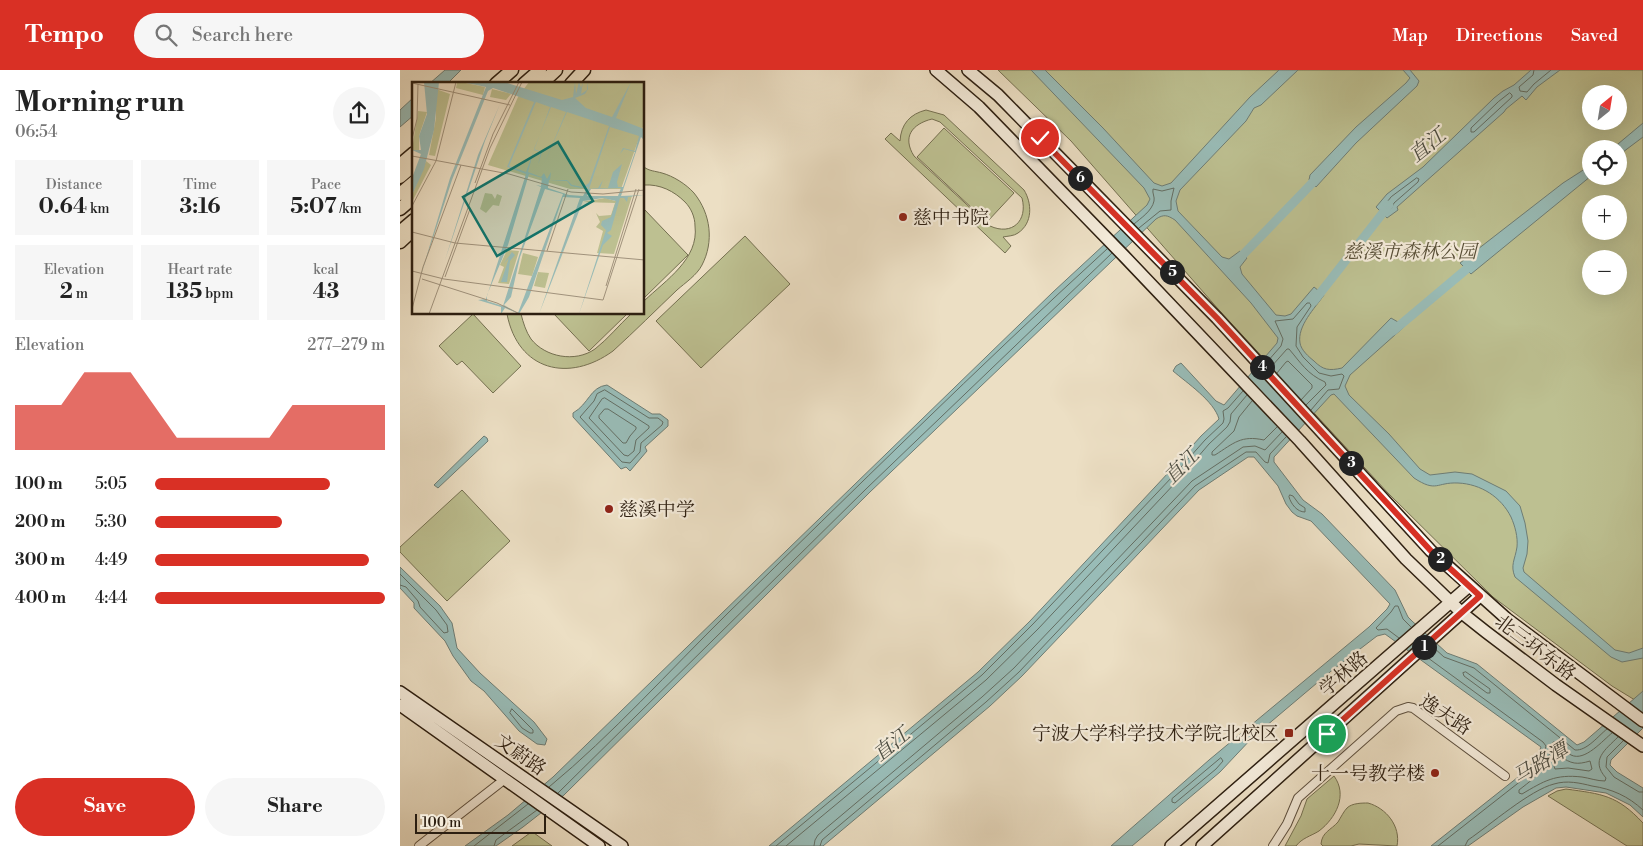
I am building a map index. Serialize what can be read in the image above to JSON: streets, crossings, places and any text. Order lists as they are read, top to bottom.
{
  "streets": {
    "main road": ["北三环东路", "学林路", "文蔚路"],
    "street": ["逸夫路"]
  },
  "crossings": [
    ["北三环东路", "学林路"]
  ],
  "water": ["直江", "马路潭"],
  "parks": ["慈溪市森林公园"],
  "places": {
    "other": ["慈中书院", "慈溪中学", "十一号教学楼"],
    "transit": ["宁波大学科学技术学院北校区"]
  },
  "scale_bar": "100 m",
  "north": "top right",
  "page": {
    "header": "Tempo",
    "search": "Search here",
    "nav": ["Map", "Directions", "Saved"],
    "heading": ["Morning run", "06:54"],
    "map_buttons": ["+", "−"],
    "stats": [
      ["Distance", "0.64 km"],
      ["Time", "3:16"],
      ["Pace", "5:07 /km"],
      ["Elevation", "2 m"],
      ["Heart rate", "135 bpm"],
      ["kcal", "43"]
    ],
    "pins": [
      "6",
      "5",
      "4",
      "3",
      "2",
      "1"
    ],
    "chart": ["Elevation", "277–279 m"],
    "list": [
      {
        "name": "100 m",
        "note": "5:05"
      },
      {
        "name": "200 m",
        "note": "5:30"
      },
      {
        "name": "300 m",
        "note": "4:49"
      },
      {
        "name": "400 m",
        "note": "4:44"
      }
    ],
    "buttons": ["Save", "Share"],
    "scale": "100 m"
  }
}
